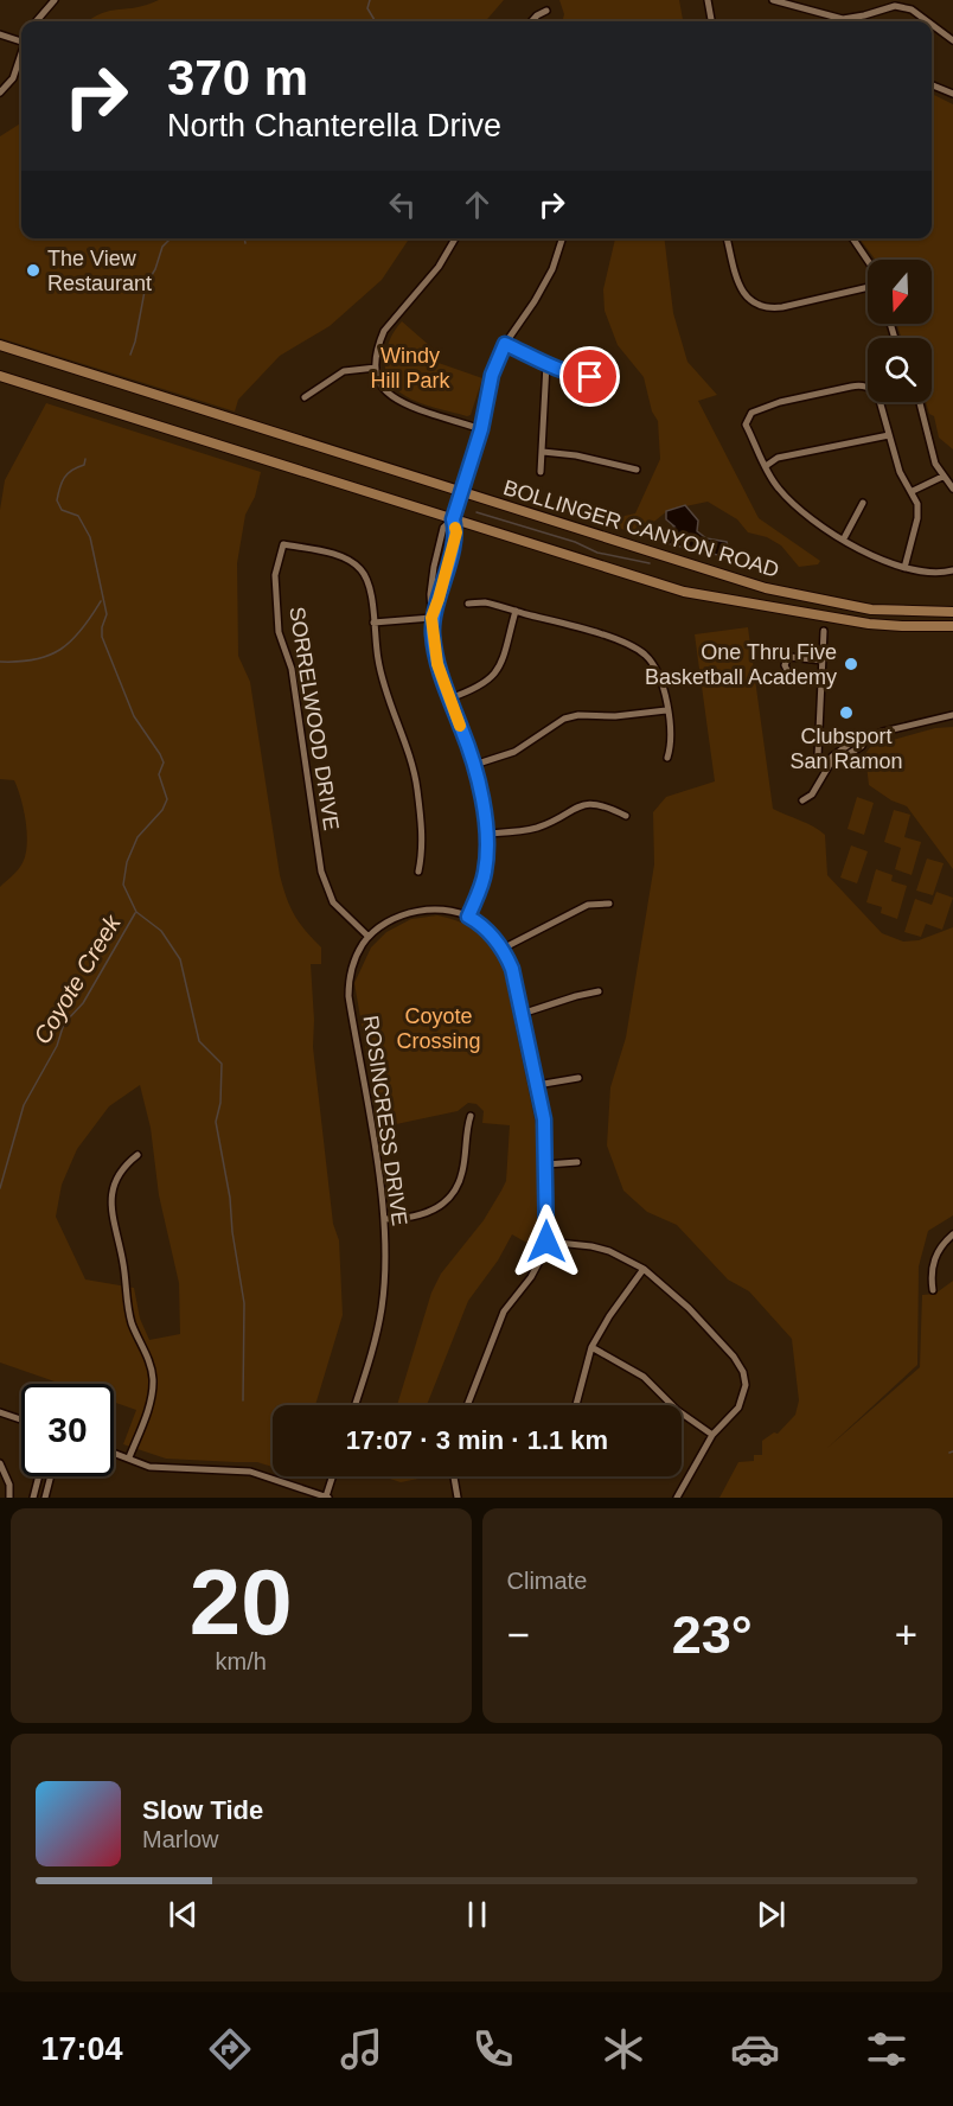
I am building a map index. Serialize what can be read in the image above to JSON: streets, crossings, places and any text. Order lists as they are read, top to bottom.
{
  "streets": {
    "main road": ["BOLLINGER CANYON ROAD"],
    "street": ["SORRELWOOD DRIVE", "ROSINCRESS DRIVE"]
  },
  "crossings": [
    ["SORRELWOOD DRIVE", "ROSINCRESS DRIVE"]
  ],
  "water": ["Coyote Creek"],
  "parks": ["Windy Hill Park", "Coyote Crossing"],
  "places": ["The View Restaurant", "One Thru Five Basketball Academy", "Clubsport San Ramon"],
  "north": "bottom",
  "page": {
    "turn": ["370 m", "North Chanterella Drive"],
    "limit": "30",
    "trip": "17:07 · 3 min · 1.1 km",
    "tile": [
      ["20", "km/h"],
      "Climate"
    ],
    "heat": ["−", "23°", "+"],
    "song": ["Slow Tide", "Marlow"],
    "tabs": "17:04"
  }
}
